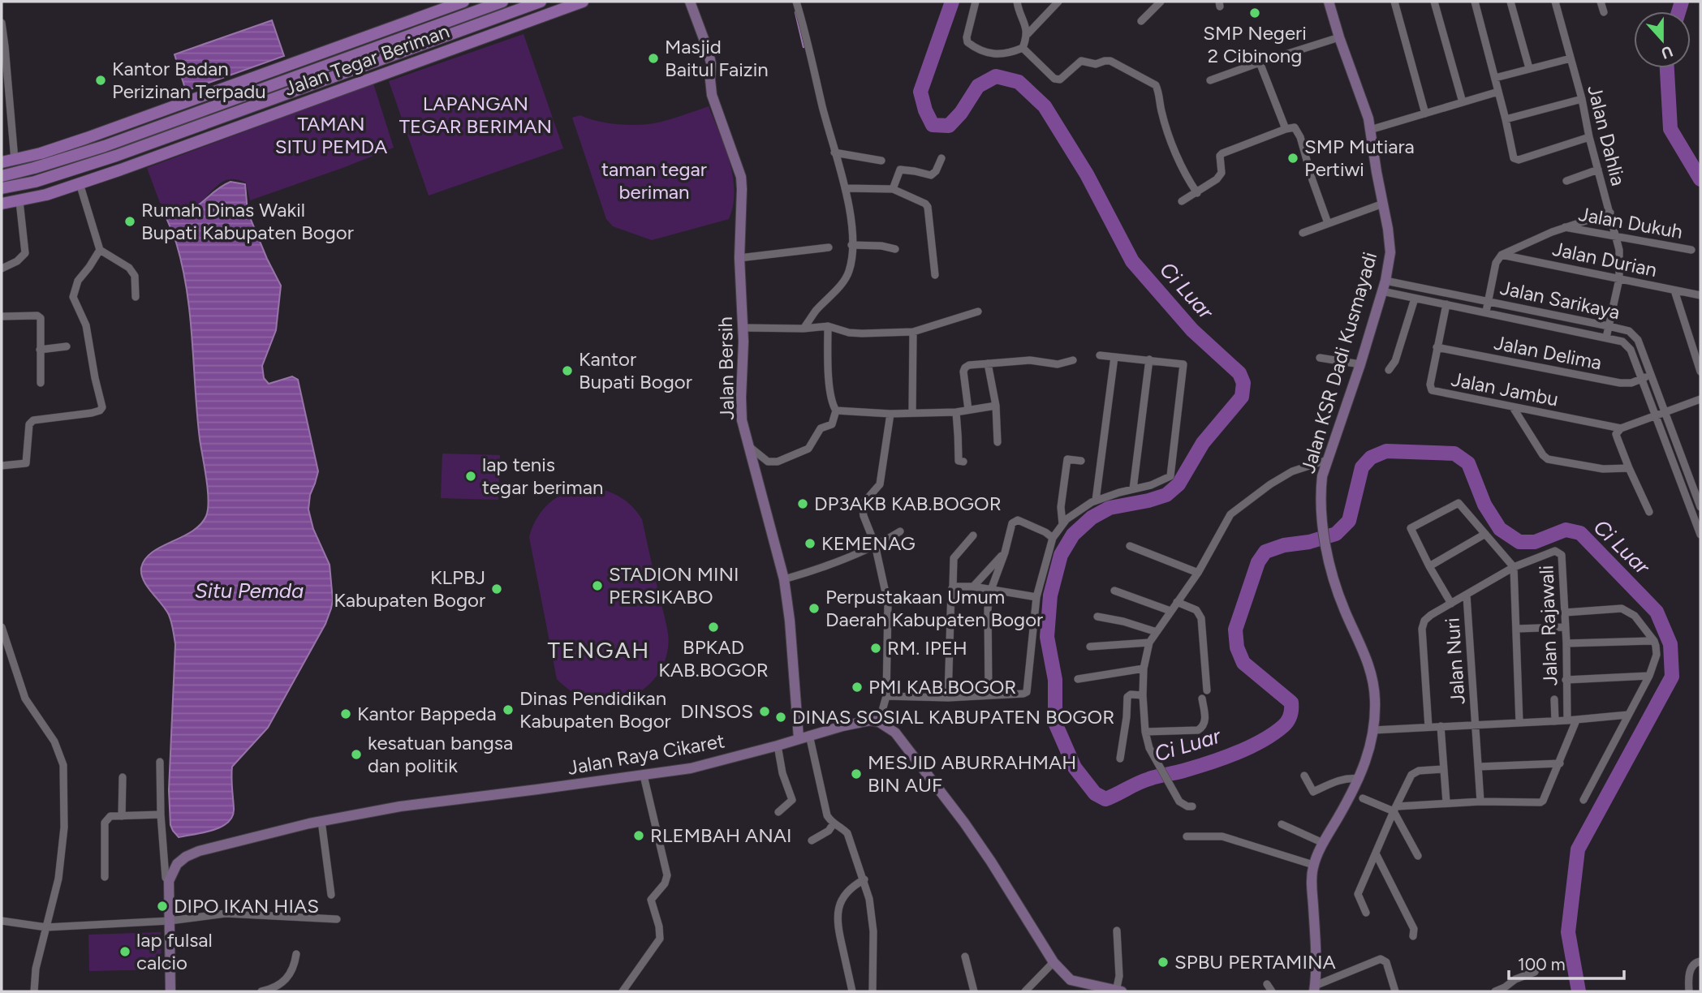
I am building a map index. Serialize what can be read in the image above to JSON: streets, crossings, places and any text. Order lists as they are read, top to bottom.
{
  "streets": {
    "main road": [
      "Jalan Tegar Beriman",
      "Jalan KSR Dadi Kusmayadi",
      "Jalan Bersih",
      "Jalan Raya Cikaret"
    ],
    "street": [
      "Jalan Dahlia",
      "Jalan Dukuh",
      "Jalan Durian",
      "Jalan Sarikaya",
      "Jalan Delima",
      "Jalan Jambu",
      "Jalan Rajawali",
      "Jalan Nuri"
    ]
  },
  "crossings": [
    ["Jalan Dahlia", "Jalan Dukuh"],
    ["Jalan Dahlia", "Jalan Durian"],
    ["Jalan Dahlia", "Jalan Sarikaya"],
    ["Jalan Dukuh", "Jalan Durian"],
    ["Jalan Sarikaya", "Jalan Delima"],
    ["Jalan Sarikaya", "Jalan KSR Dadi Kusmayadi"],
    ["Jalan Sarikaya", "Jalan Jambu"],
    ["Jalan Delima", "Jalan Jambu"],
    ["Jalan Bersih", "Jalan Raya Cikaret"],
    ["Jalan Rajawali", "Jalan Nuri"]
  ],
  "districts": ["TENGAH"],
  "water": ["Ci Luar", "Situ Pemda"],
  "parks": ["LAPANGAN TEGAR BERIMAN", "TAMAN SITU PEMDA", "taman tegar beriman"],
  "places": [
    "SMP Negeri 2 Cibinong",
    "Masjid Baitul Faizin",
    "Kantor Badan Perizinan Terpadu",
    "SMP Mutiara Pertiwi",
    "Rumah Dinas Wakil Bupati Kabupaten Bogor",
    "Kantor Bupati Bogor",
    "lap tenis tegar beriman",
    "DP3AKB KAB.BOGOR",
    "KEMENAG",
    "STADION MINI PERSIKABO",
    "KLPBJ Kabupaten Bogor",
    "Perpustakaan Umum Daerah Kabupaten Bogor",
    "BPKAD KAB.BOGOR",
    "RM. IPEH",
    "PMI KAB.BOGOR",
    "Dinas Pendidikan Kabupaten Bogor",
    "DINSOS",
    "Kantor Bappeda",
    "DINAS SOSIAL KABUPATEN BOGOR",
    "kesatuan bangsa dan politik",
    "MESJID ABURRAHMAH BIN AUF",
    "RLEMBAH ANAI",
    "DIPO IKAN HIAS",
    "lap fulsal calcio",
    "SPBU PERTAMINA"
  ],
  "scale_bar": "100 m",
  "north": "bottom"
}
